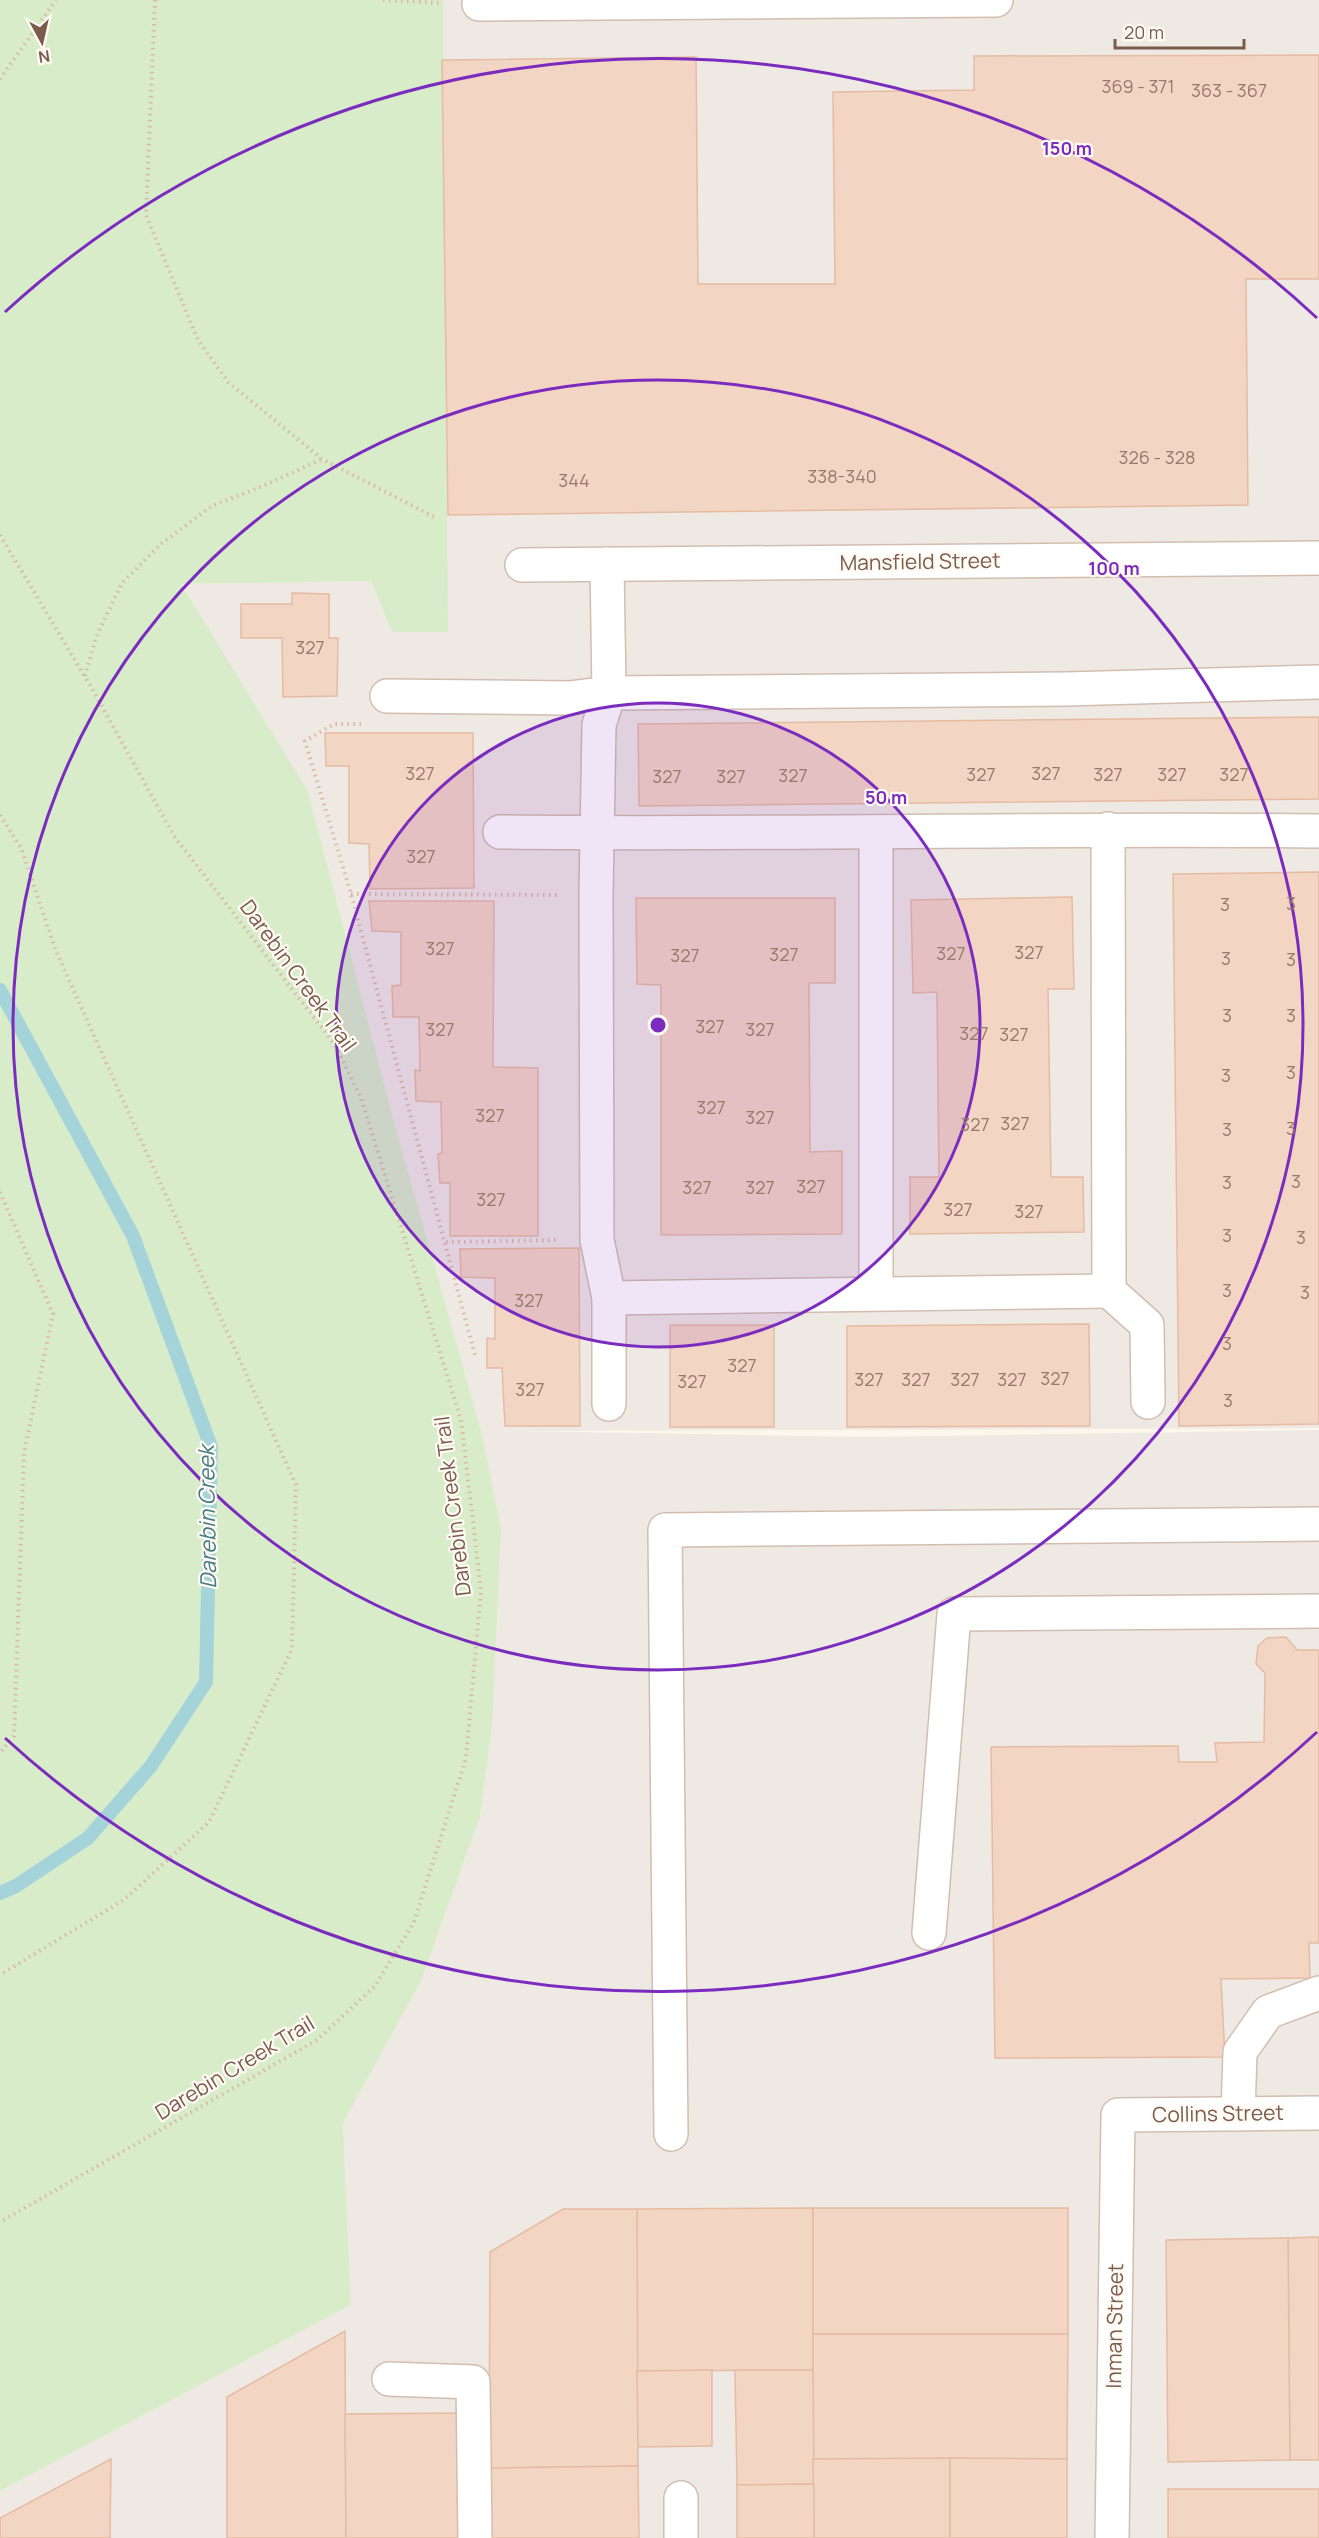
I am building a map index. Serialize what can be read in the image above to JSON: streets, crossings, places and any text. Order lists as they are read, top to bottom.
{
  "streets": {
    "street": ["Mansfield Street", "Collins Street", "Inman Street"],
    "path": ["Darebin Creek Trail"]
  },
  "crossings": [
    ["Collins Street", "Inman Street"]
  ],
  "water": ["Darebin Creek"],
  "house_numbers": [
    "369 - 371",
    "363 - 367",
    "326 - 328",
    "338-340",
    "344",
    "327",
    "327",
    "327",
    "327",
    "327",
    "327",
    "327",
    "327",
    "327",
    "327",
    "327",
    "3",
    "3",
    "327",
    "327",
    "327",
    "327",
    "327",
    "3",
    "3",
    "3",
    "3",
    "327",
    "327",
    "327",
    "327",
    "327",
    "3",
    "3",
    "327",
    "327",
    "327",
    "327",
    "327",
    "3",
    "3",
    "3",
    "3",
    "327",
    "327",
    "327",
    "327",
    "327",
    "327",
    "3",
    "3",
    "3",
    "3",
    "327",
    "3",
    "327",
    "327",
    "327",
    "327",
    "327",
    "327",
    "327",
    "327",
    "3"
  ],
  "scale_bar": "20 m",
  "north": "bottom",
  "rings": ["150 m", "100 m", "50 m"]
}
